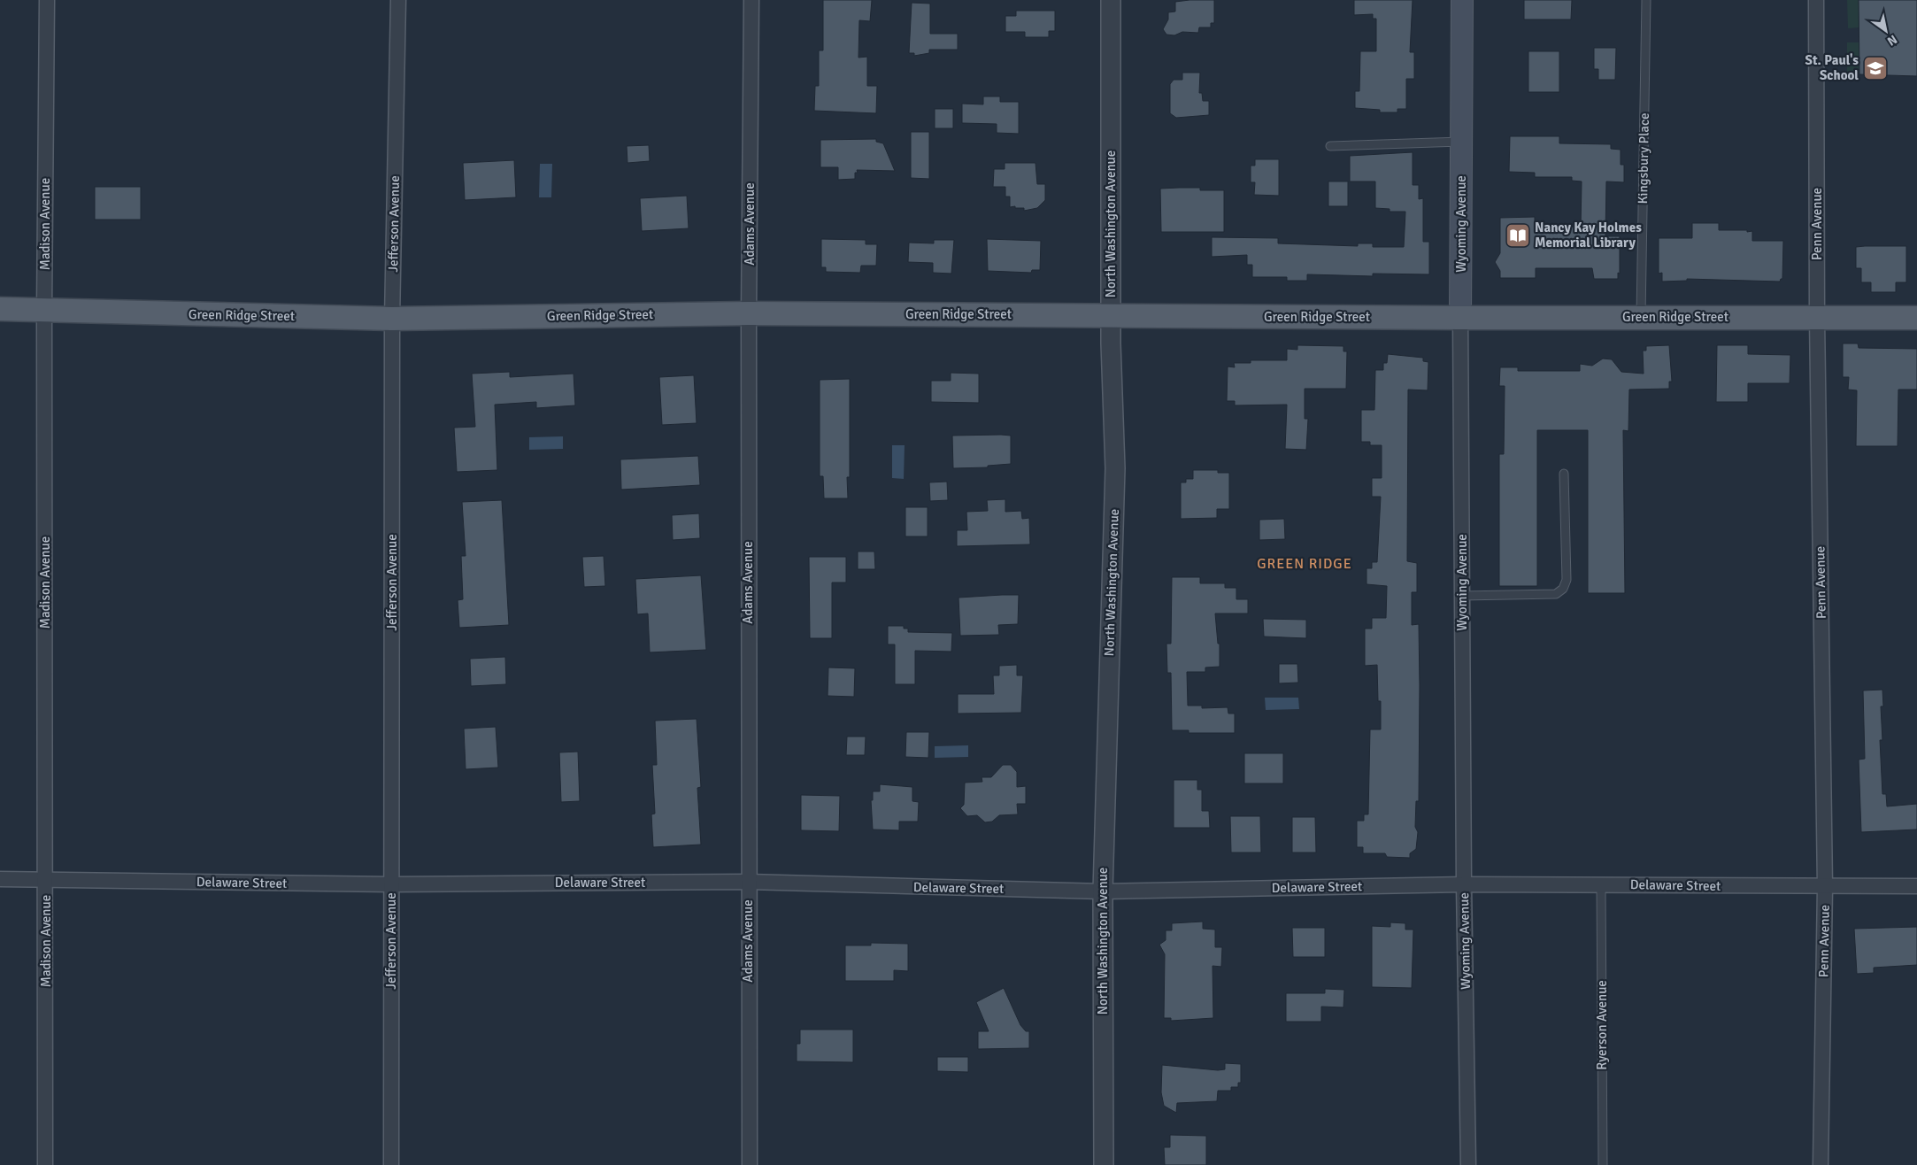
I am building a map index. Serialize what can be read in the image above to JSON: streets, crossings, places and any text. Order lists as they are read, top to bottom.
{
  "streets": {
    "main road": ["Wyoming Avenue", "Green Ridge Street"],
    "street": [
      "Madison Avenue",
      "Jefferson Avenue",
      "Adams Avenue",
      "North Washington Avenue",
      "Penn Avenue",
      "Delaware Street"
    ],
    "lane": ["Kingsbury Place", "Ryerson Avenue"]
  },
  "crossings": [
    ["Kingsbury Place", "Green Ridge Street"],
    ["Madison Avenue", "Green Ridge Street"],
    ["Madison Avenue", "Delaware Street"],
    ["Jefferson Avenue", "Green Ridge Street"],
    ["Jefferson Avenue", "Delaware Street"],
    ["Adams Avenue", "Green Ridge Street"],
    ["Adams Avenue", "Delaware Street"],
    ["North Washington Avenue", "Green Ridge Street"],
    ["North Washington Avenue", "Delaware Street"],
    ["Wyoming Avenue", "Green Ridge Street"],
    ["Wyoming Avenue", "Delaware Street"],
    ["Penn Avenue", "Green Ridge Street"],
    ["Penn Avenue", "Delaware Street"],
    ["Delaware Street", "Ryerson Avenue"]
  ],
  "districts": ["GREEN RIDGE"],
  "places": {
    "school or university": ["St. Paul's School"],
    "library": ["Nancy Kay Holmes Memorial Library"]
  },
  "north": "bottom right"
}
